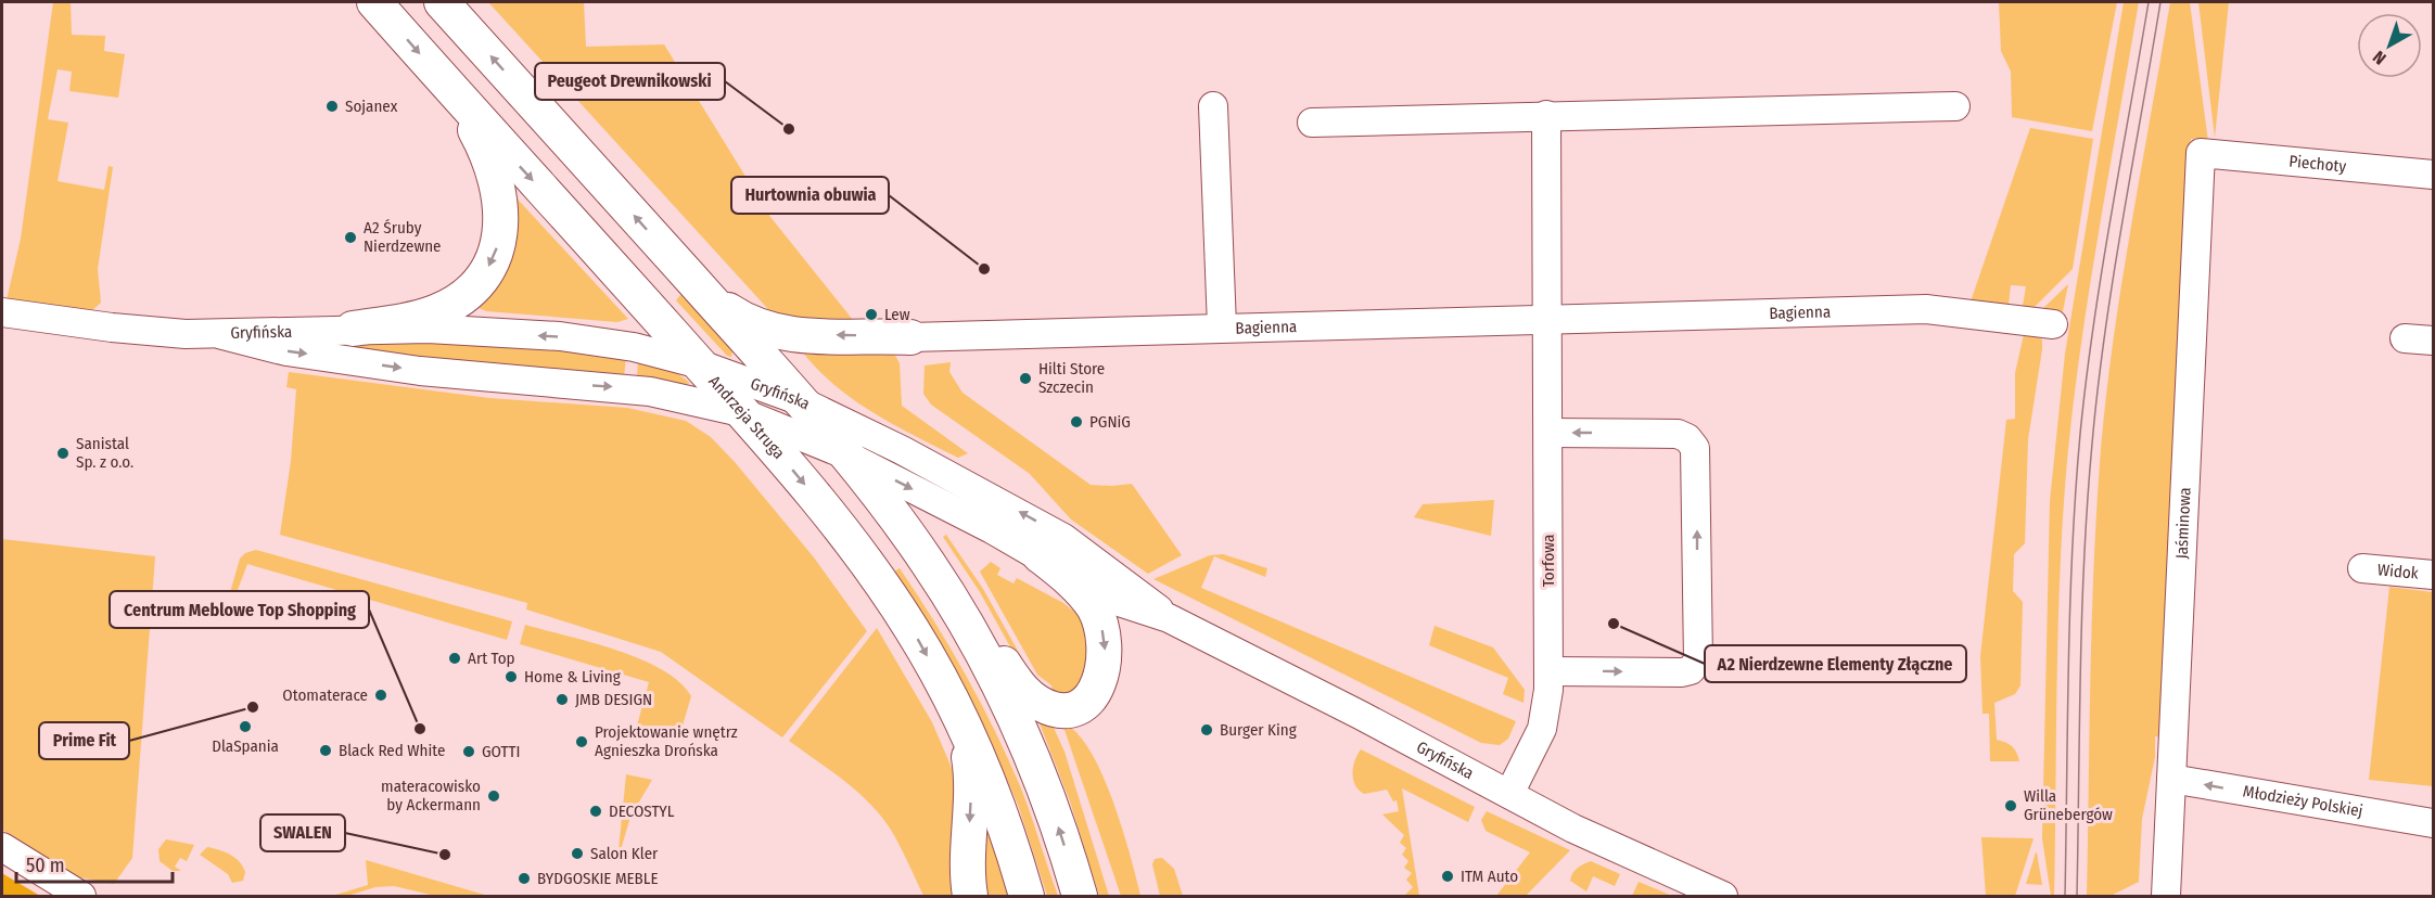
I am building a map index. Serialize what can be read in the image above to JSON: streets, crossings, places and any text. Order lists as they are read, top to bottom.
{
  "streets": {
    "main road": ["Andrzeja Struga"],
    "street": [
      "Piechoty",
      "Bagienna",
      "Gryfińska",
      "Jaśminowa",
      "Torfowa",
      "Widok",
      "Młodzieży Polskiej"
    ]
  },
  "crossings": [
    ["Piechoty", "Jaśminowa"],
    ["Bagienna", "Torfowa"],
    ["Gryfińska", "Andrzeja Struga"],
    ["Gryfińska", "Torfowa"],
    ["Jaśminowa", "Młodzieży Polskiej"]
  ],
  "one_way": ["Młodzieży Polskiej"],
  "places": [
    "Sojanex",
    "Peugeot Drewnikowski",
    "A2 Śruby Nierdzewne",
    "Hurtownia obuwia",
    "Lew",
    "Hilti Store Szczecin",
    "PGNiG",
    "Sanistal Sp. z o.o.",
    "A2 Nierdzewne Elementy Złączne",
    "Art Top",
    "Home & Living",
    "Otomaterace",
    "JMB DESIGN",
    "Prime Fit",
    "DlaSpania",
    "Centrum Meblowe Top Shopping",
    "Burger King",
    "Projektowanie wnętrz Agnieszka Drońska",
    "Black Red White",
    "GOTTI",
    "materacowisko by Ackermann",
    "Willa Grünebergów",
    "DECOSTYL",
    "Salon Kler",
    "SWALEN",
    "ITM Auto",
    "BYDGOSKIE MEBLE"
  ],
  "scale_bar": "50 m",
  "north": "bottom left"
}
